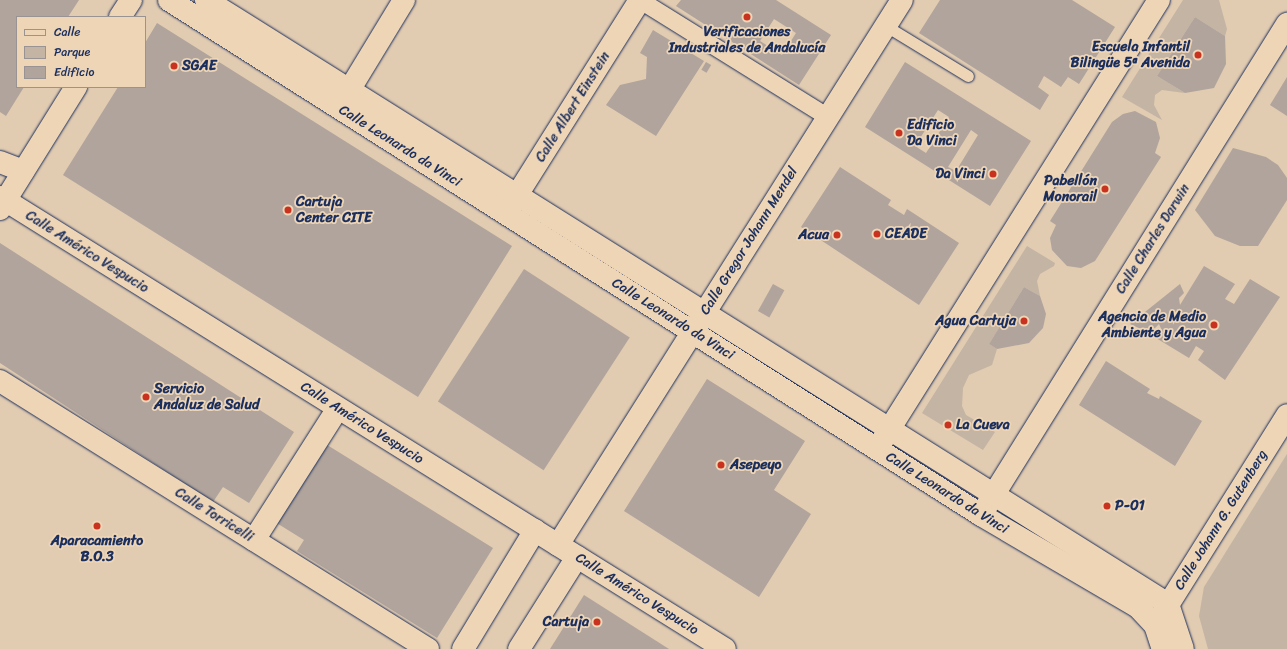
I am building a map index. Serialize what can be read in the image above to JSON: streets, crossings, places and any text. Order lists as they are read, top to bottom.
{
  "streets": {
    "street": [
      "Calle Albert Einstein",
      "Calle Leonardo da Vinci",
      "Calle Charles Darwin",
      "Calle Gregor Johann Mendel",
      "Calle Américo Vespucio",
      "Calle Torricelli",
      "Calle Johann G. Gutenberg"
    ]
  },
  "crossings": [
    ["Calle Albert Einstein", "Calle Leonardo da Vinci"],
    ["Calle Leonardo da Vinci", "Calle Charles Darwin"],
    ["Calle Leonardo da Vinci", "Calle Gregor Johann Mendel"],
    ["Calle Leonardo da Vinci", "Calle Johann G. Gutenberg"],
    ["Calle Gregor Johann Mendel", "Calle Américo Vespucio"]
  ],
  "places": [
    "Verificaciones Industriales de Andalucía",
    "Escuela Infantil Bilingüe 5ª Avenida",
    "SGAE",
    "Edificio Da Vinci",
    "Da Vinci",
    "Pabellón Monorail",
    "Cartuja Center CITE",
    "CEADE",
    "Acua",
    "Agua Cartuja",
    "Agencia de Medio Ambiente y Agua",
    "Servicio Andaluz de Salud",
    "La Cueva",
    "Asepeyo",
    "P-01",
    "Aparacamiento B.O.3",
    "Cartuja"
  ],
  "legend": ["Calle", "Parque", "Edificio"]
}
